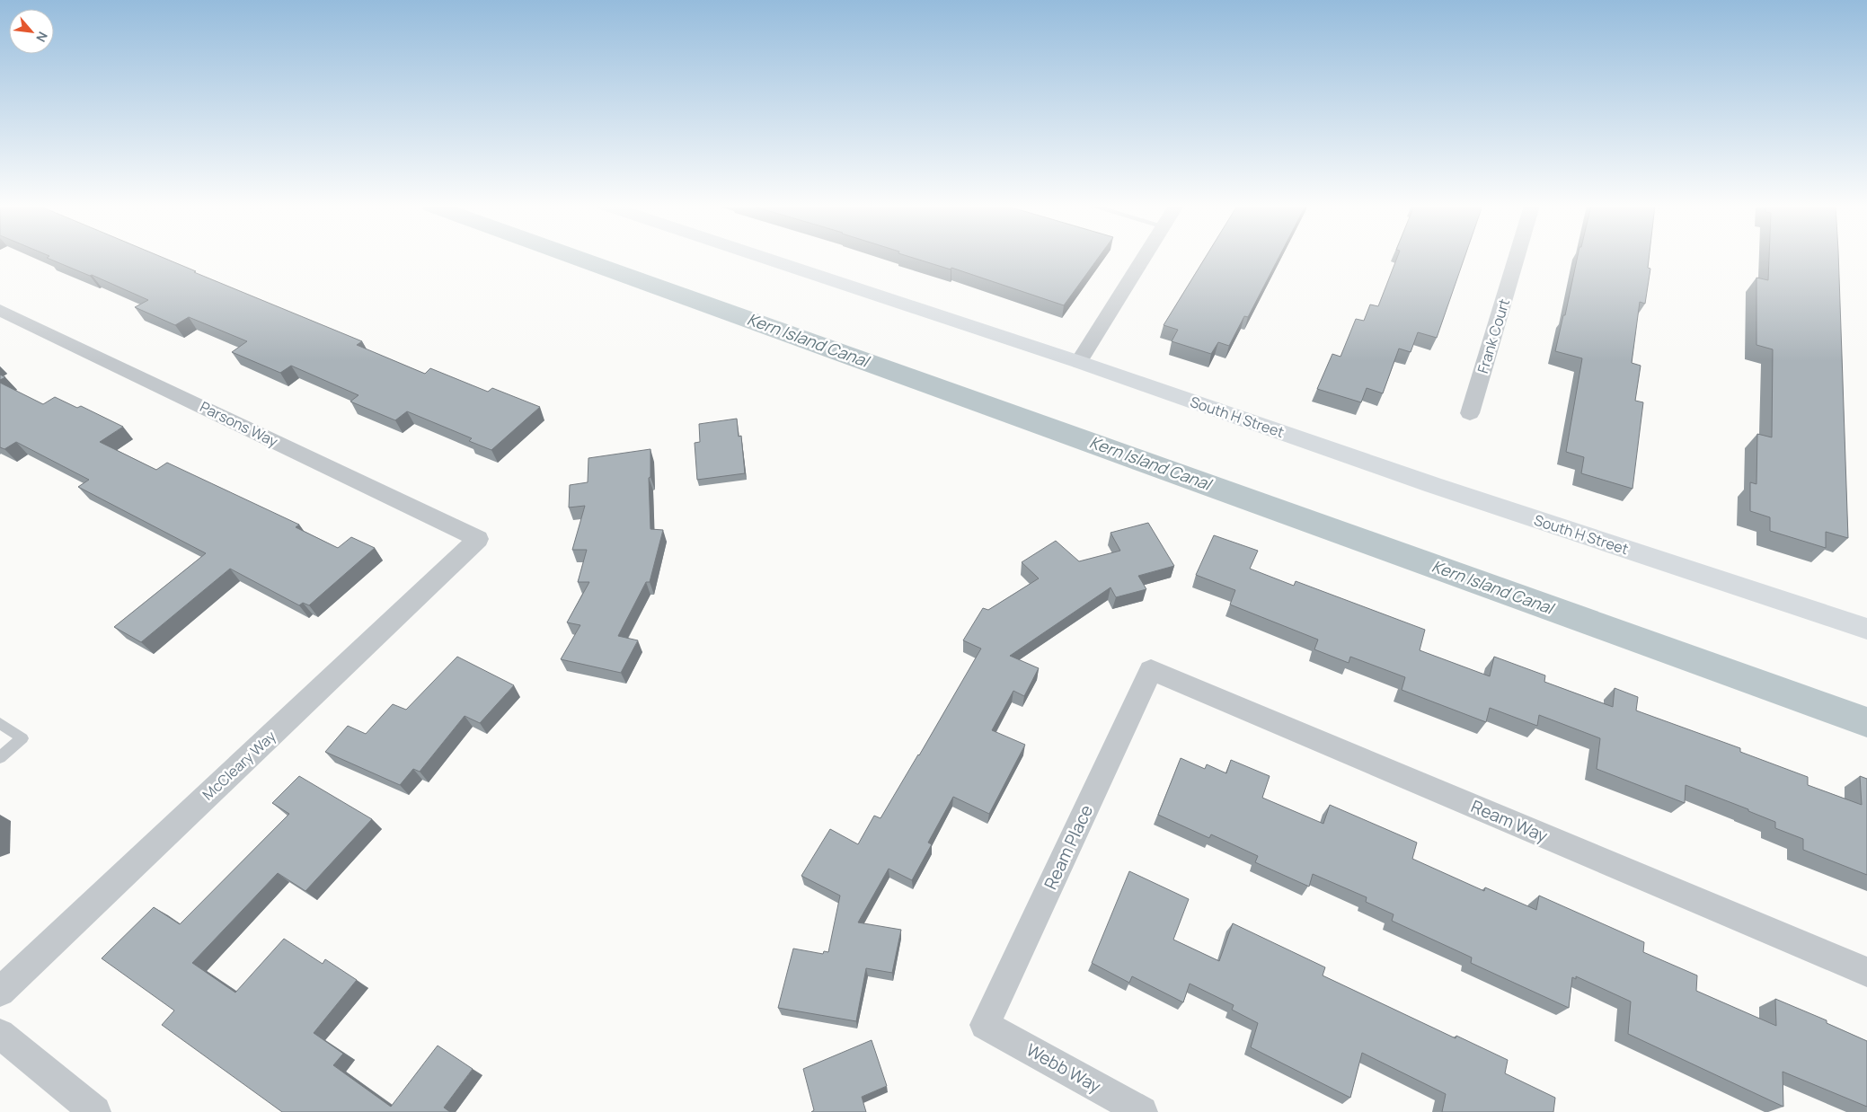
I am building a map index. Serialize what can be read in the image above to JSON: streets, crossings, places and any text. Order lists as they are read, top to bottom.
{
  "streets": {
    "street": [
      "Frank Court",
      "South H Street",
      "Parsons Way",
      "McCleary Way",
      "Ream Way",
      "Ream Place",
      "Webb Way"
    ]
  },
  "crossings": [
    ["Parsons Way", "McCleary Way"],
    ["Ream Way", "Ream Place"],
    ["Ream Place", "Webb Way"]
  ],
  "water": ["Kern Island Canal"],
  "north": "bottom right"
}
